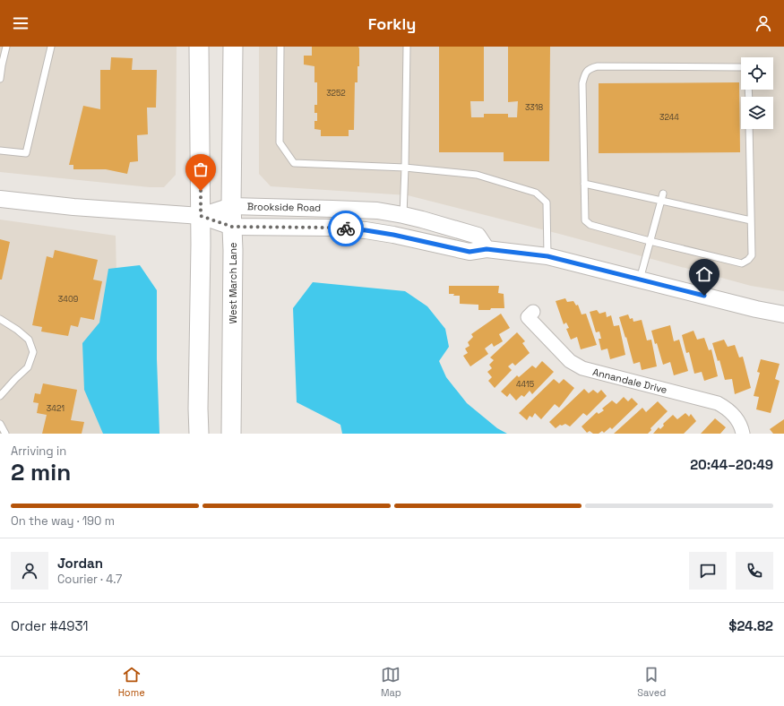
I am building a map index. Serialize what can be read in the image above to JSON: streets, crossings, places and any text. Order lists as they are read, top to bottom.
{
  "streets": {
    "main road": ["West March Lane"],
    "street": ["Brookside Road", "Annandale Drive"]
  },
  "crossings": [
    ["Brookside Road", "West March Lane"]
  ],
  "house_numbers": [
    "3252",
    "3318",
    "3244",
    "3409",
    "4415",
    "3421"
  ],
  "page": {
    "header": "Forkly",
    "heading": ["2 min", "Arriving in", "20:44–20:49"],
    "panel": [
      "Jordan",
      "Courier · 4.7",
      "Order #4931",
      "$24.82"
    ],
    "bar": "On the way · 190 m",
    "tabs": ["Home", "Map", "Saved"]
  }
}
